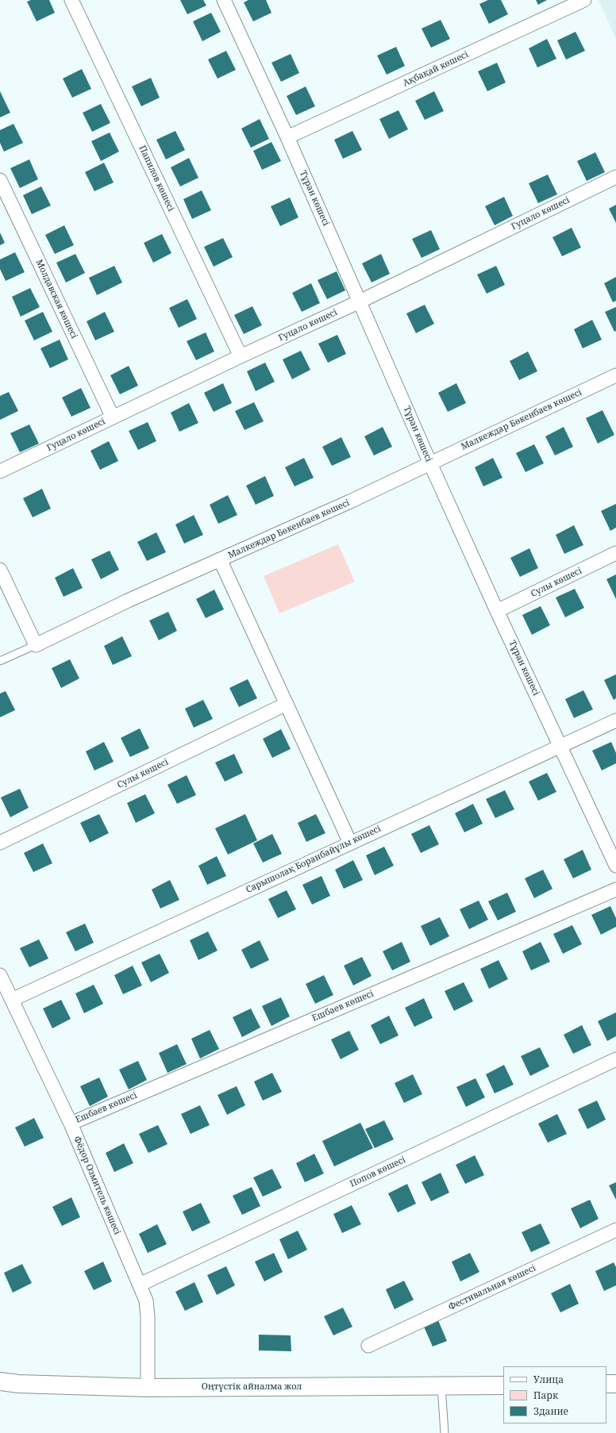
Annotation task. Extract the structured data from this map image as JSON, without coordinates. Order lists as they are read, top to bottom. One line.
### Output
{"streets":{"highway":["Оңтүстік айналма жол"],"street":["Ақбақай көшесі","Папилов көшесі","Тұран көшесі","Гуцало көшесі","Молдавская көшесі","Малкеждар Бөкенбаев көшесі","Сулы көшесі","Сарышолақ Боранбайұлы көшесі","Ешбаев көшесі","Попов көшесі","Фёдор Озмитель көшесі","Фестивальная көшесі"]},"crossings":[["Ақбақай көшесі","Тұран көшесі"],["Папилов көшесі","Гуцало көшесі"],["Тұран көшесі","Гуцало көшесі"],["Тұран көшесі","Малкеждар Бөкенбаев көшесі"],["Тұран көшесі","Сулы көшесі"],["Тұран көшесі","Сарышолақ Боранбайұлы көшесі"],["Гуцало көшесі","Молдавская көшесі"],["Сарышолақ Боранбайұлы көшесі","Фёдор Озмитель көшесі"],["Ешбаев көшесі","Фёдор Озмитель көшесі"],["Попов көшесі","Фёдор Озмитель көшесі"],["Фёдор Озмитель көшесі","Оңтүстік айналма жол"]],"legend":["Улица","Парк","Здание"]}
